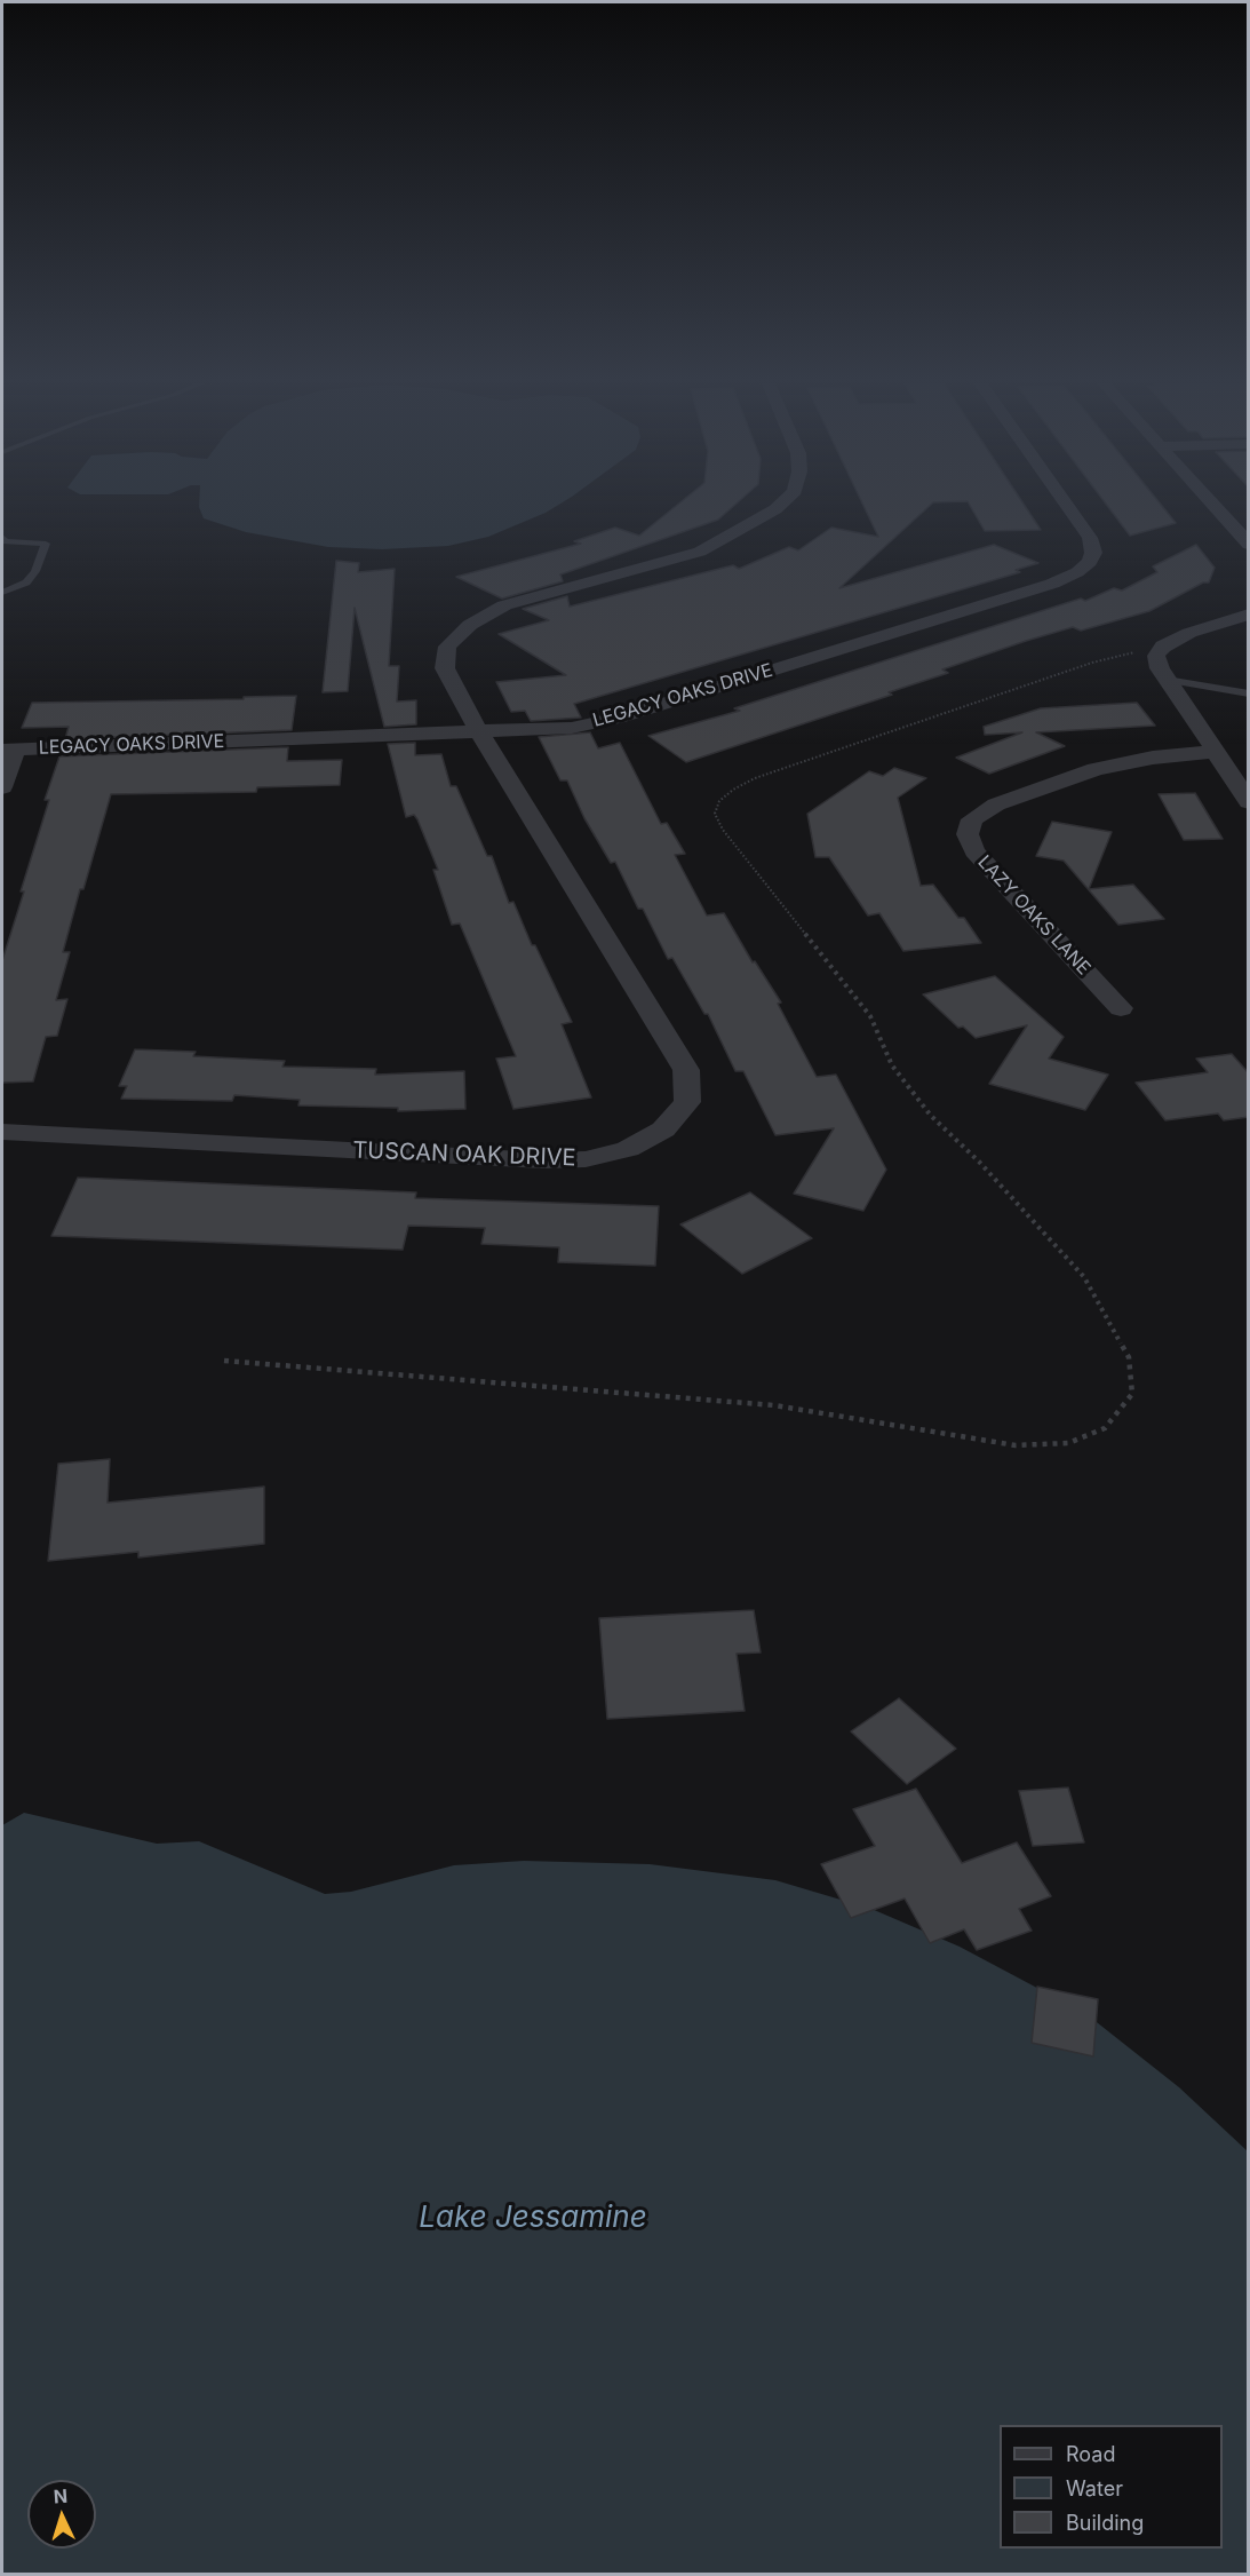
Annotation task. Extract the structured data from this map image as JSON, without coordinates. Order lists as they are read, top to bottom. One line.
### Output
{"streets":{"street":["LEGACY OAKS DRIVE","LAZY OAKS LANE","TUSCAN OAK DRIVE"]},"crossings":[["LEGACY OAKS DRIVE","TUSCAN OAK DRIVE"]],"water":["Lake Jessamine"],"legend":["Road","Water","Building"],"north":"top"}
